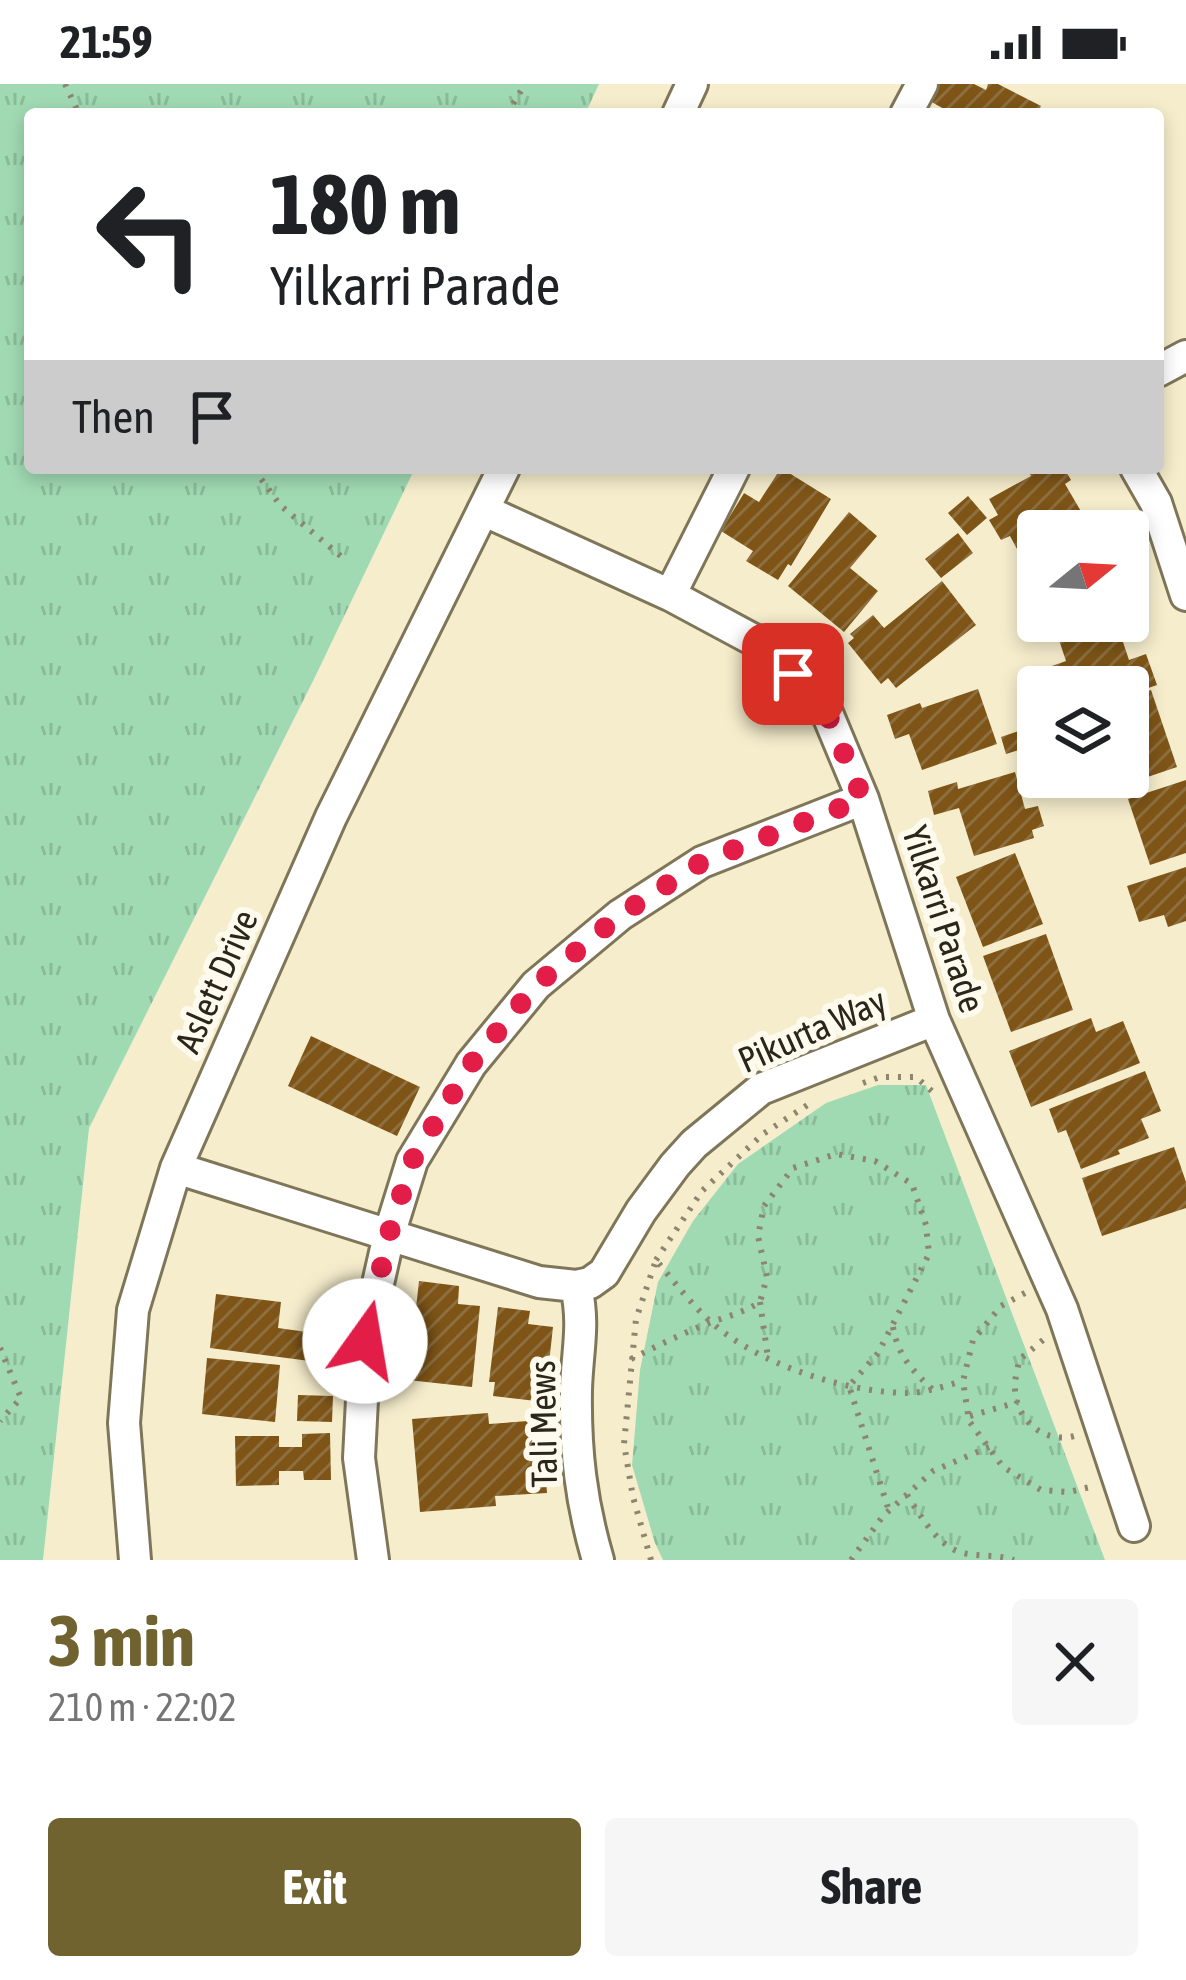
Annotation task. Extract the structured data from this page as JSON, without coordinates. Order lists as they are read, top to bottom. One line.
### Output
{"streets":{"street":["Yilkarri Parade","Aslett Drive","Pikurta Way","Tali Mews"]},"crossings":[["Yilkarri Parade","Aslett Drive"],["Yilkarri Parade","Pikurta Way"],["Pikurta Way","Tali Mews"]],"north":"right","page":{"status":"21:59","turn":["180 m","Yilkarri Parade"],"then":"Then","heading":["3 min","210 m · 22:02"],"buttons":["Exit","Share"]}}
